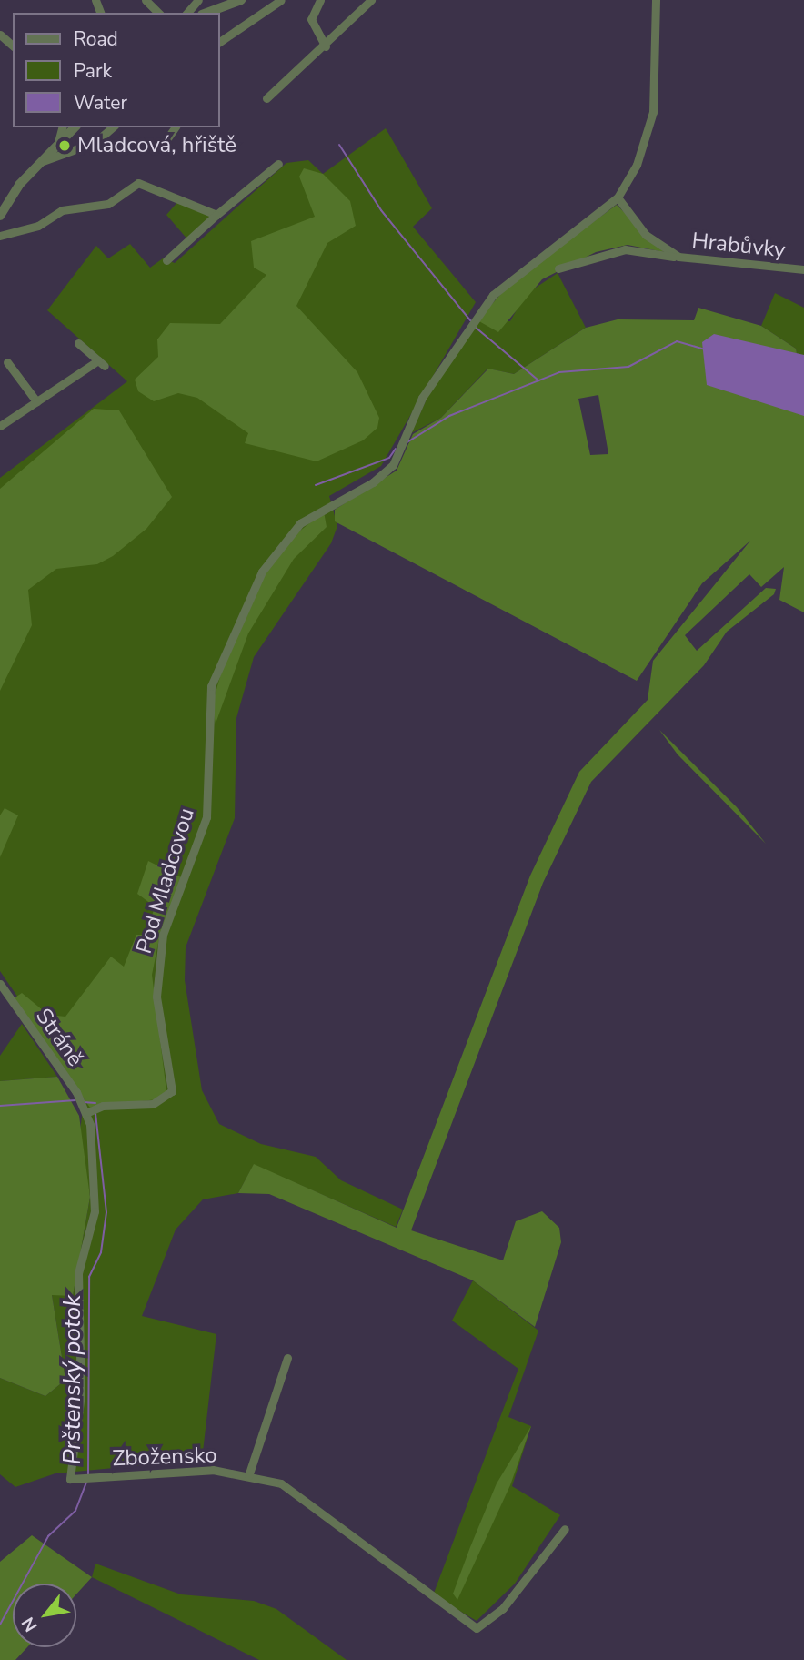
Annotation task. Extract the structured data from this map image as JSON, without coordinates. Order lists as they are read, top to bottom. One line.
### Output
{"streets":{"street":["Hrabůvky","Pod Mladcovou","Stráně","Zbožensko"]},"crossings":[["Hrabůvky","Pod Mladcovou"],["Pod Mladcovou","Stráně"],["Pod Mladcovou","Zbožensko"],["Stráně","Zbožensko"]],"water":["Prštenský potok"],"places":["Mladcová, hřiště"],"legend":["Road","Park","Water"],"north":"bottom left"}
